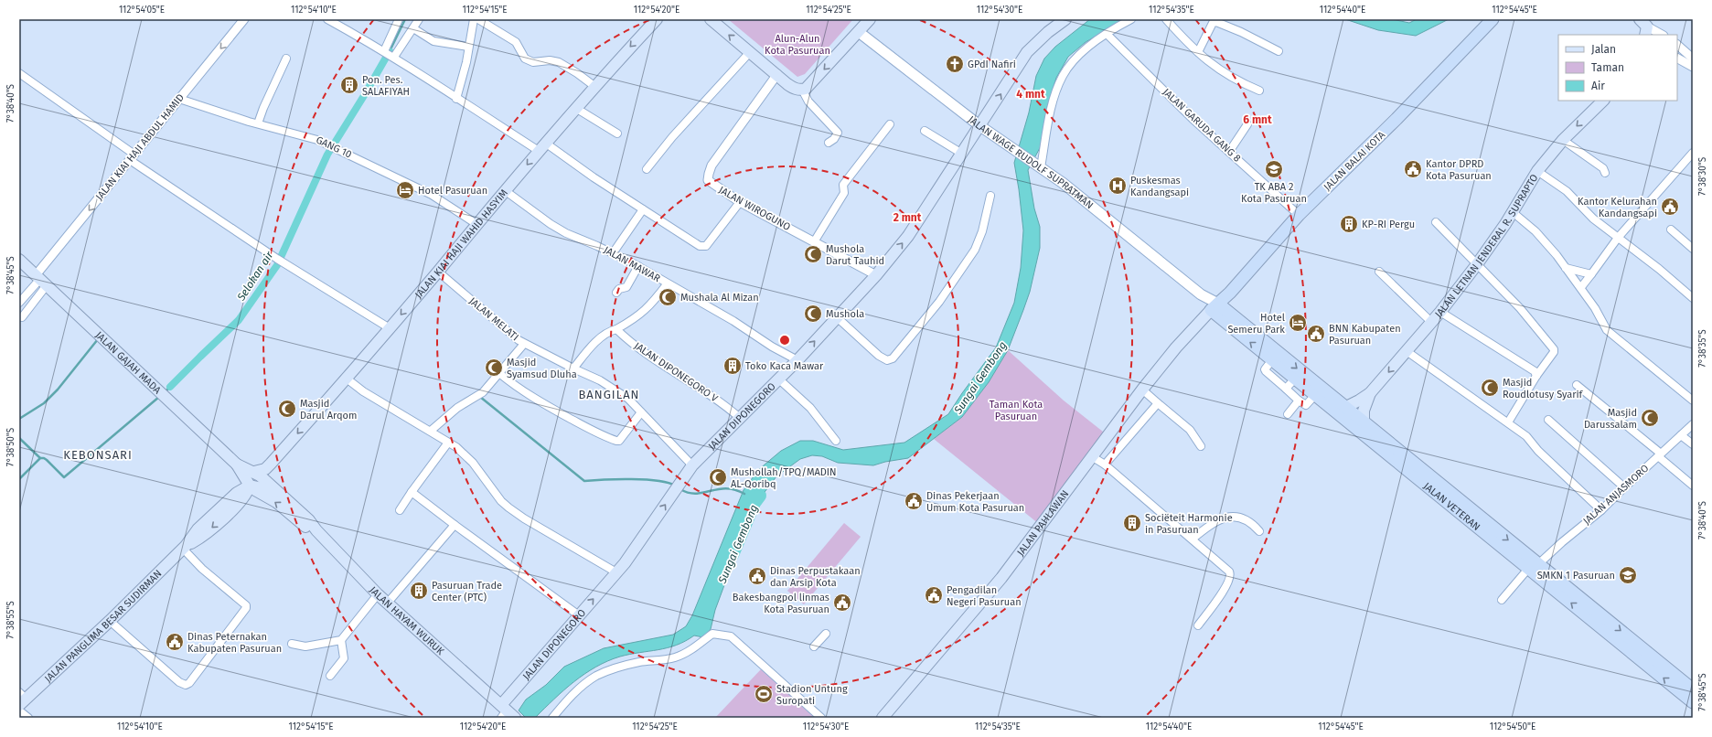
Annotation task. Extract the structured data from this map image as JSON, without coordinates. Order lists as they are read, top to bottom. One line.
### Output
{"streets":{"highway":["JALAN BALAI KOTA","JALAN VETERAN"],"main road":["JALAN WAGE RUDOLF SUPRATMAN","JALAN KIAI HAJI WAHID HASYIM","JALAN LETNAN JENDERAL R. SUPRAPTO","JALAN GAJAH MADA","JALAN DIPONEGORO","JALAN PAHLAWAN","JALAN HAYAM WURUK","JALAN PANGLIMA BESAR SUDIRMAN"],"street":["JALAN GARUDA GANG 8","JALAN KIAI HAJI ABDUL HAMID","GANG 10","JALAN WIROGUNO","JALAN MAWAR","JALAN MELATI","JALAN DIPONEGORO V","JALAN ANJASMORO"]},"crossings":[["JALAN GARUDA GANG 8","JALAN BALAI KOTA"],["JALAN KIAI HAJI ABDUL HAMID","GANG 10"],["JALAN KIAI HAJI ABDUL HAMID","JALAN GAJAH MADA"],["GANG 10","JALAN KIAI HAJI WAHID HASYIM"],["JALAN BALAI KOTA","JALAN WAGE RUDOLF SUPRATMAN"],["JALAN BALAI KOTA","JALAN VETERAN"],["JALAN BALAI KOTA","JALAN PAHLAWAN"],["JALAN WAGE RUDOLF SUPRATMAN","JALAN DIPONEGORO"],["JALAN WAGE RUDOLF SUPRATMAN","JALAN VETERAN"],["JALAN WAGE RUDOLF SUPRATMAN","JALAN PAHLAWAN"],["JALAN WIROGUNO","JALAN DIPONEGORO"],["JALAN KIAI HAJI WAHID HASYIM","JALAN MAWAR"],["JALAN KIAI HAJI WAHID HASYIM","JALAN MELATI"],["JALAN KIAI HAJI WAHID HASYIM","JALAN HAYAM WURUK"],["JALAN KIAI HAJI WAHID HASYIM","JALAN PANGLIMA BESAR SUDIRMAN"],["JALAN MAWAR","JALAN DIPONEGORO"],["JALAN MELATI","JALAN DIPONEGORO"],["JALAN DIPONEGORO V","JALAN DIPONEGORO"],["JALAN DIPONEGORO","JALAN HAYAM WURUK"],["JALAN ANJASMORO","JALAN VETERAN"],["JALAN VETERAN","JALAN PAHLAWAN"],["JALAN HAYAM WURUK","JALAN PANGLIMA BESAR SUDIRMAN"]],"one_way":["JALAN KIAI HAJI ABDUL HAMID","JALAN KIAI HAJI WAHID HASYIM","JALAN DIPONEGORO"],"districts":["BANGILAN","KEBONSARI"],"water":["Selokan air","Sungai Gembong"],"parks":["Alun-Alun Kota Pasuruan","Taman Kota Pasuruan"],"places":{"church":["GPdI Nafiri"],"building":["Pon. Pes. SALAFIYAH","KP-RI Pergu","Toko Kaca Mawar","Sociëteit Harmonie in Pasuruan","Pasuruan Trade Center (PTC)"],"school or university":["TK ABA 2 Kota Pasuruan","SMKN 1 Pasuruan"],"public building":["Kantor DPRD Kota Pasuruan","Kantor Kelurahan Kandangsapi","BNN Kabupaten Pasuruan","Dinas Pekerjaan Umum Kota Pasuruan","Dinas Perpustakaan dan Arsip Kota","Pengadilan Negeri Pasuruan","Bakesbangpol linmas Kota Pasuruan","Dinas Peternakan Kabupaten Pasuruan"],"hospital":["Puskesmas Kandangsapi"],"hotel":["Hotel Pasuruan","Hotel Semeru Park"],"mosque":["Mushola Darut Tauhid","Mushala Al Mizan","Mushola","Masjid Syamsud Dluha","Masjid Roudlotusy Syarif","Masjid Darul Arqom","Masjid Darussalam","Mushollah/TPQ/MADIN AL-Qoribq"],"sports":["Stadion Untung Suropati"]},"legend":["Jalan","Taman","Air"],"coordinates":["112°54'05\"E","112°54'10\"E","112°54'15\"E","112°54'20\"E","112°54'25\"E","112°54'30\"E","112°54'35\"E","112°54'40\"E","112°54'45\"E","7°38'40\"S","7°38'30\"S","7°38'45\"S","7°38'35\"S","7°38'50\"S","7°38'55\"S","112°54'50\"E"],"rings":["4 mnt","6 mnt","2 mnt"]}
